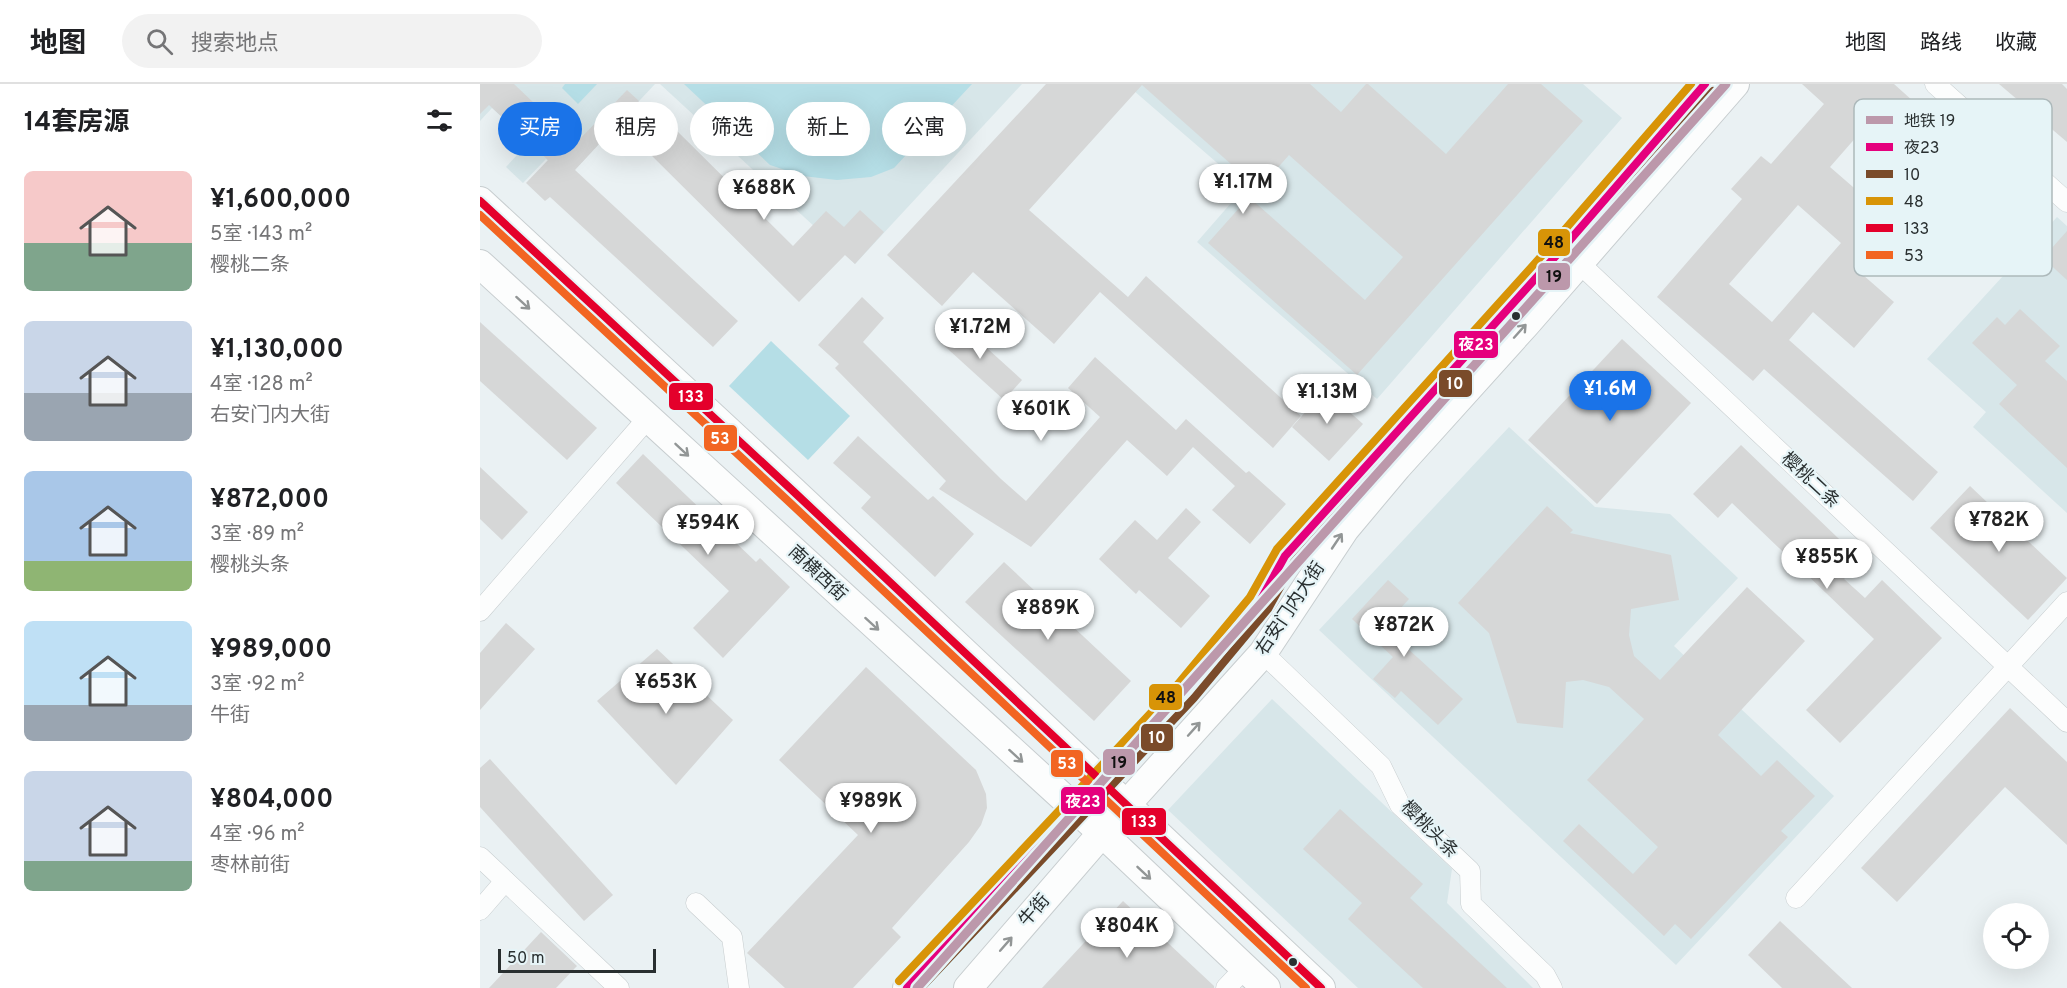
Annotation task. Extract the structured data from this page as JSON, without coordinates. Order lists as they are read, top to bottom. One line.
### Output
{"streets":{"main road":["南横西街","右安门内大街","牛街"],"street":["樱桃二条","樱桃头条"]},"crossings":[["樱桃二条","右安门内大街"],["南横西街","右安门内大街"],["南横西街","牛街"],["右安门内大街","樱桃头条"],["右安门内大街","牛街"]],"lines":["metro line 19","transit line 夜23","transit line 48","transit line 10","transit line 133","transit line 53"],"legend":["地铁 19","夜23","10","48","133","53"],"scale_bar":"50 m","page":{"header":"地图","search":"搜索地点","nav":["地图","路线","收藏"],"heading":"14套房源","chip":["买房","租房","筛选","新上","公寓"],"list":[{"name":"¥1,600,000","note":"5室 · 143 m² · 樱桃二条"},{"name":"¥1,130,000","note":"4室 · 128 m² · 右安门内大街"},{"name":"¥872,000","note":"3室 · 89 m² · 樱桃头条"},{"name":"¥989,000","note":"3室 · 92 m² · 牛街"},{"name":"¥804,000","note":"4室 · 96 m² · 枣林前街"}],"price":["¥1.17M","¥688K","¥1.72M","¥1.6M","¥1.13M","¥601K","¥782K","¥594K","¥855K","¥889K","¥872K","¥653K","¥989K","¥804K"],"scale":"50 m"}}
